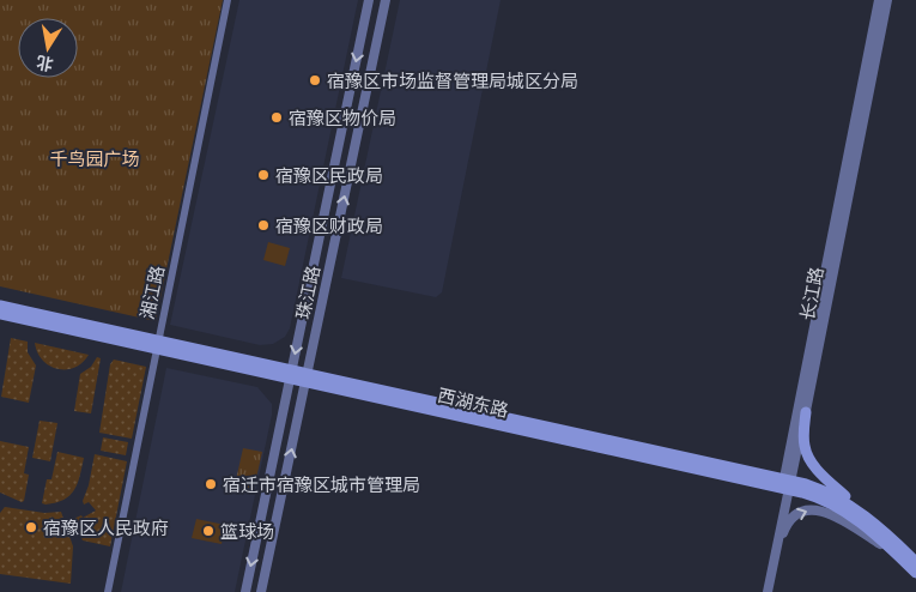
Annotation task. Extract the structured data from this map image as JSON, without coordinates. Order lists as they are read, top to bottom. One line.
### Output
{"streets":{"main road":["西湖东路"],"street":["湘江路","珠江路","长江路"]},"crossings":[["湘江路","西湖东路"],["珠江路","西湖东路"],["长江路","西湖东路"]],"parks":["千鸟园广场"],"places":["宿豫区市场监督管理局城区分局","宿豫区物价局","宿豫区民政局","宿豫区财政局","宿迁市宿豫区城市管理局","宿豫区人民政府","篮球场"],"north":"bottom"}
